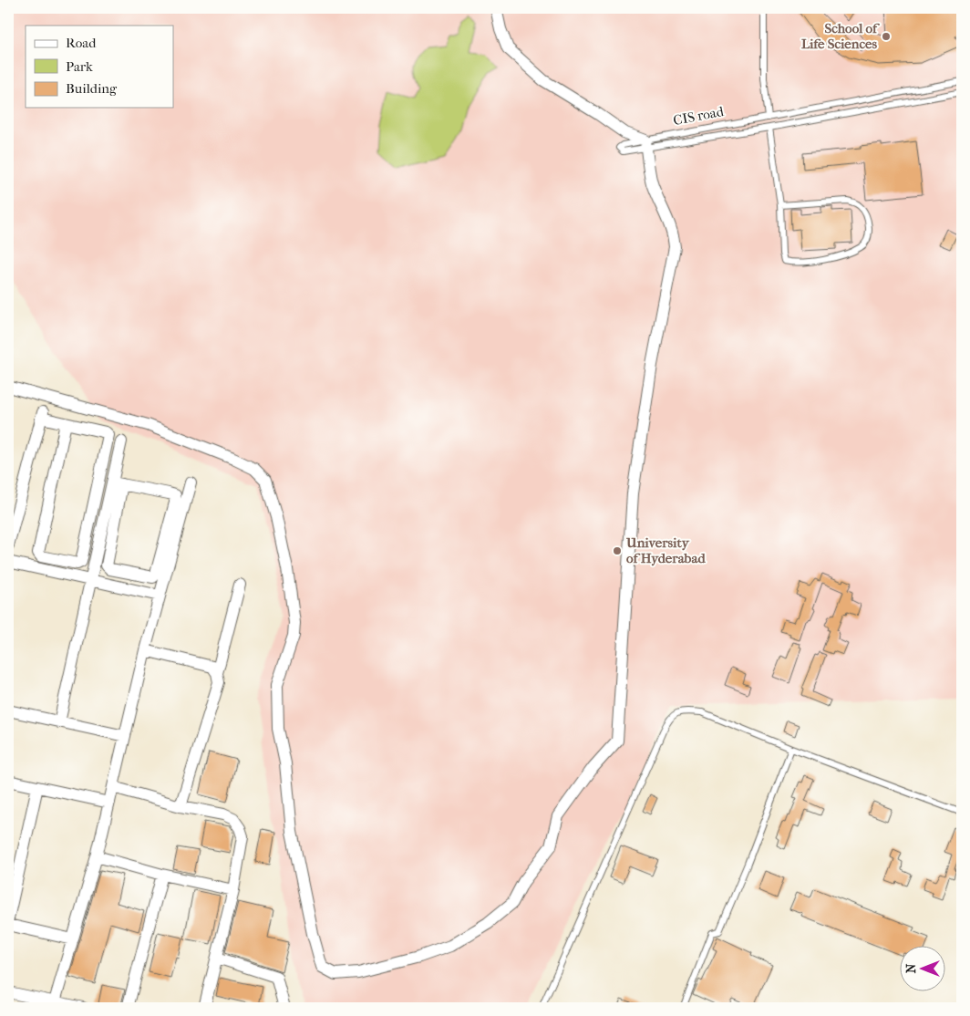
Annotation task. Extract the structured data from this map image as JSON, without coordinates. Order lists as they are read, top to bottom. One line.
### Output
{"streets":{"lane":["CIS road"]},"places":["School of Life Sciences","University of Hyderabad"],"legend":["Road","Park","Building"],"north":"left"}
